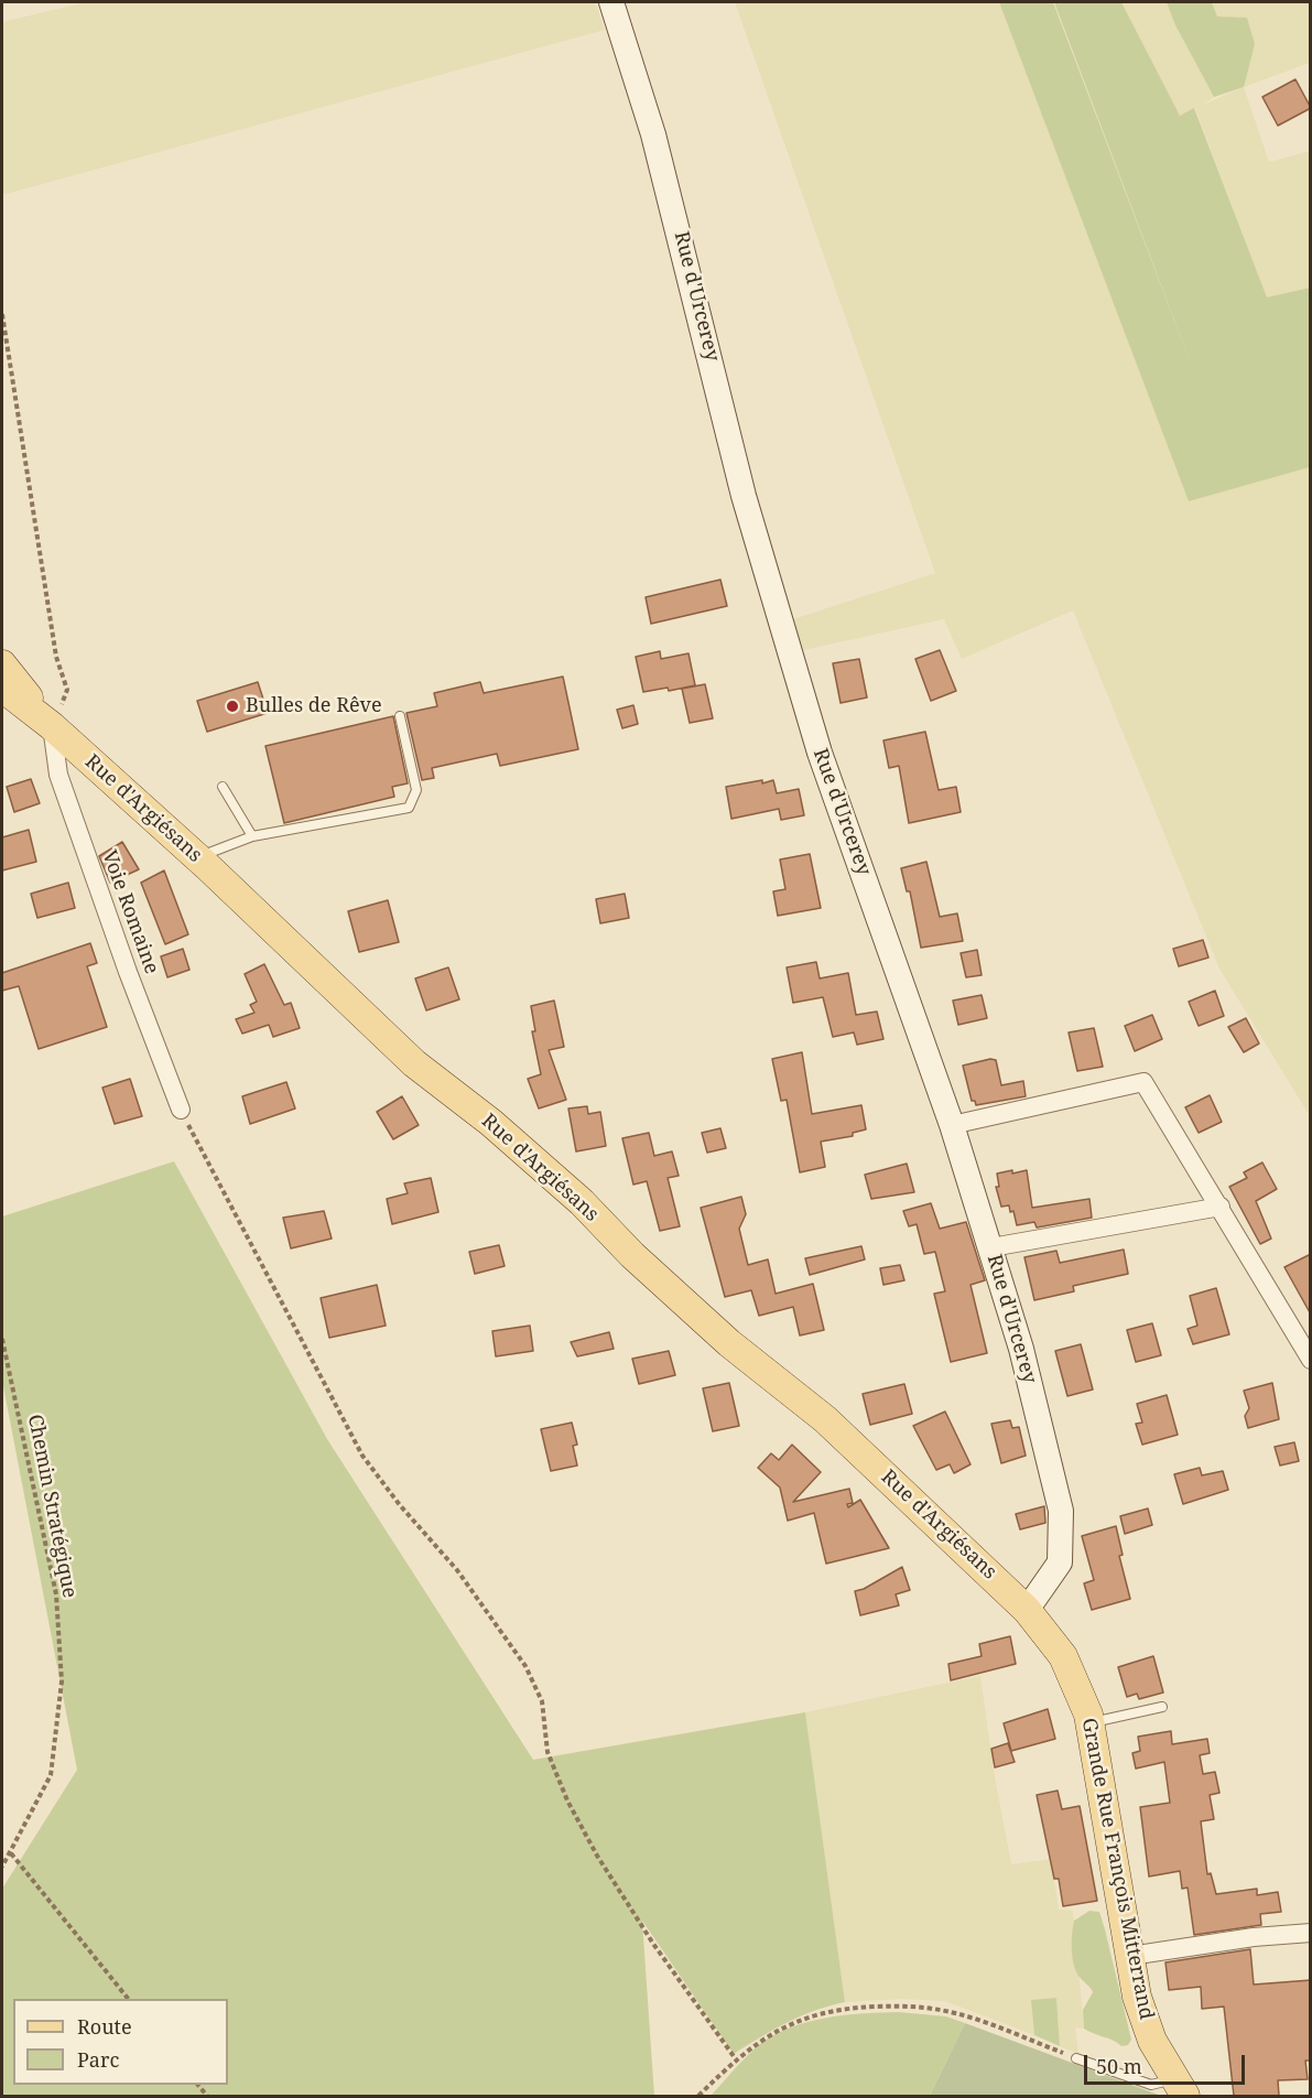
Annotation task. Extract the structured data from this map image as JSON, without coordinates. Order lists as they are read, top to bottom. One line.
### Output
{"streets":{"main road":["Rue d'Argiésans","Grande Rue François Mitterrand"],"street":["Rue d'Urcerey","Voie Romaine"],"path":["Chemin Stratégique"]},"crossings":[["Rue d'Urcerey","Rue d'Argiésans"],["Rue d'Urcerey","Grande Rue François Mitterrand"],["Rue d'Argiésans","Voie Romaine"],["Rue d'Argiésans","Grande Rue François Mitterrand"]],"places":["Bulles de Rêve"],"legend":["Route","Parc"],"scale_bar":"50 m"}
